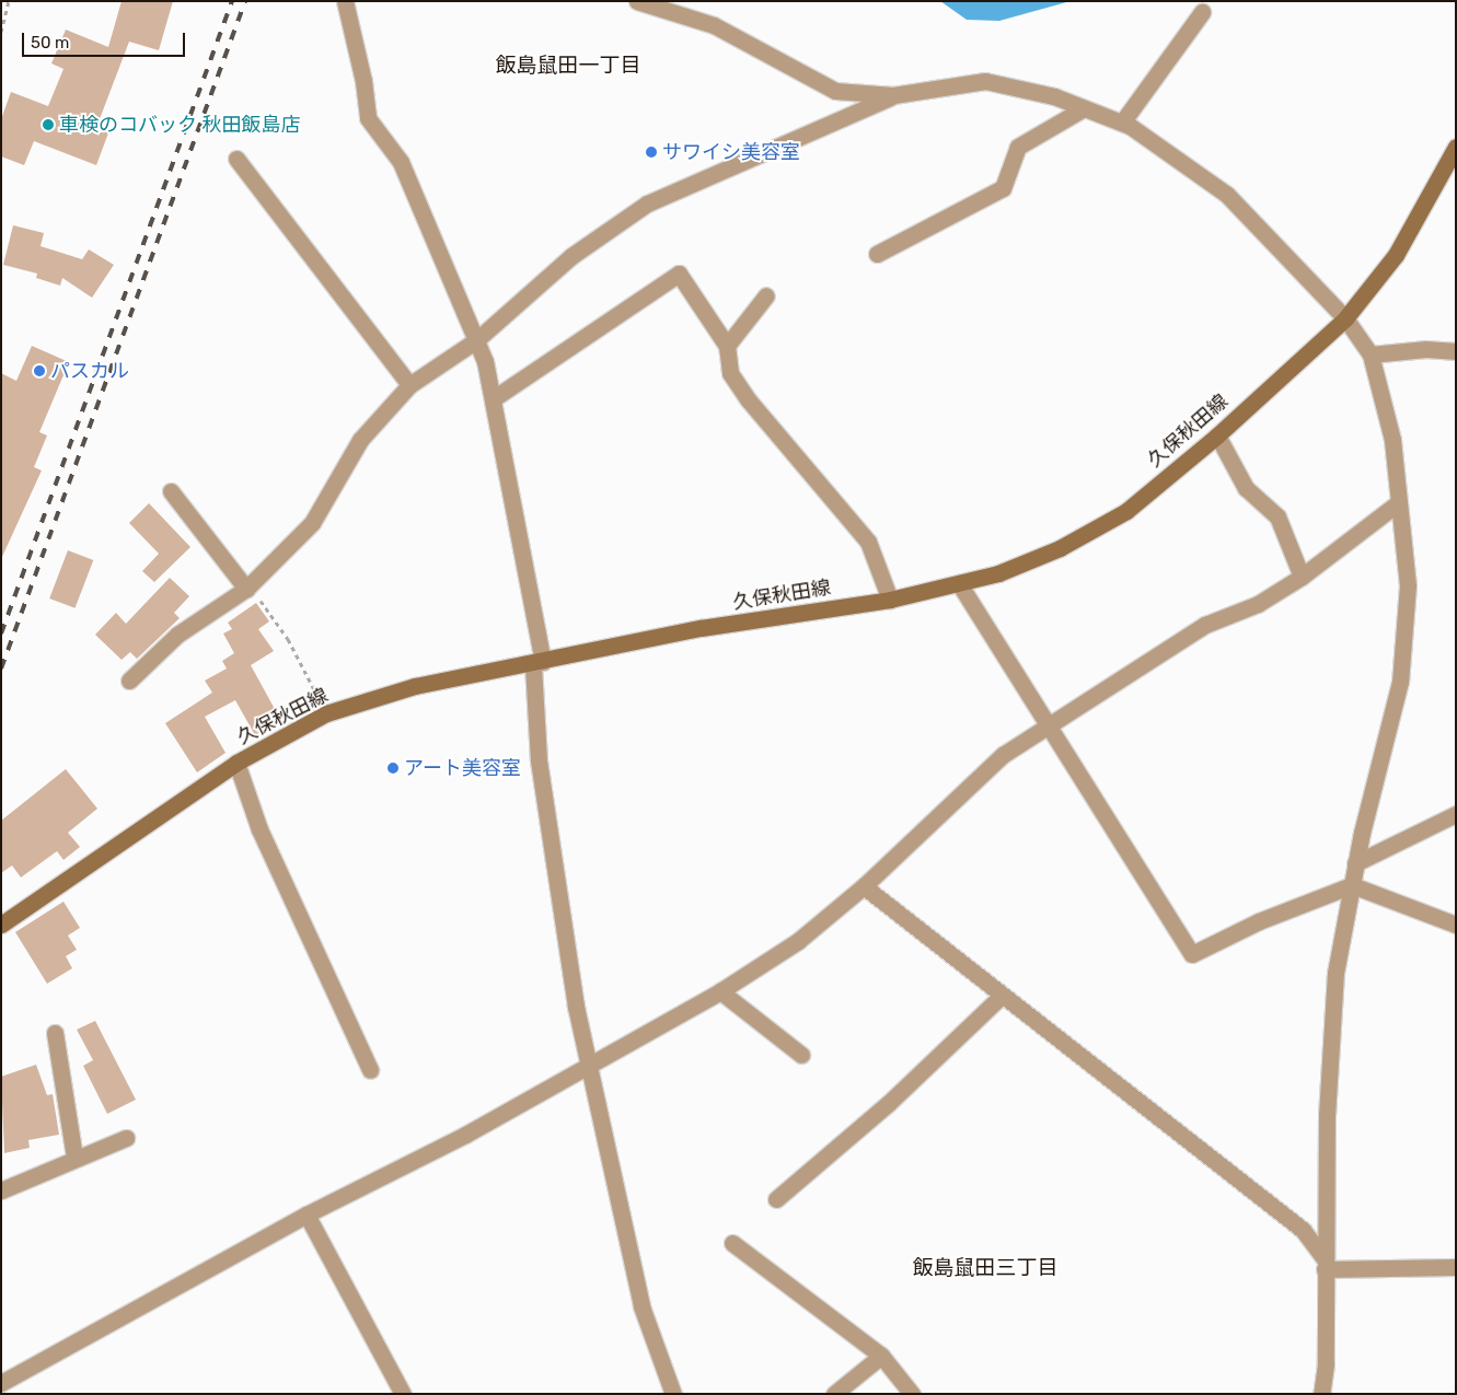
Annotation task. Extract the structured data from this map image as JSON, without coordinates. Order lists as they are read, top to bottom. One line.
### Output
{"streets":{"main road":["久保秋田線"]},"districts":["飯島鼠田一丁目","飯島鼠田三丁目"],"places":["車検のコバック 秋田飯島店","サワイシ美容室","パスカル","アート美容室"],"scale_bar":"50 m"}
